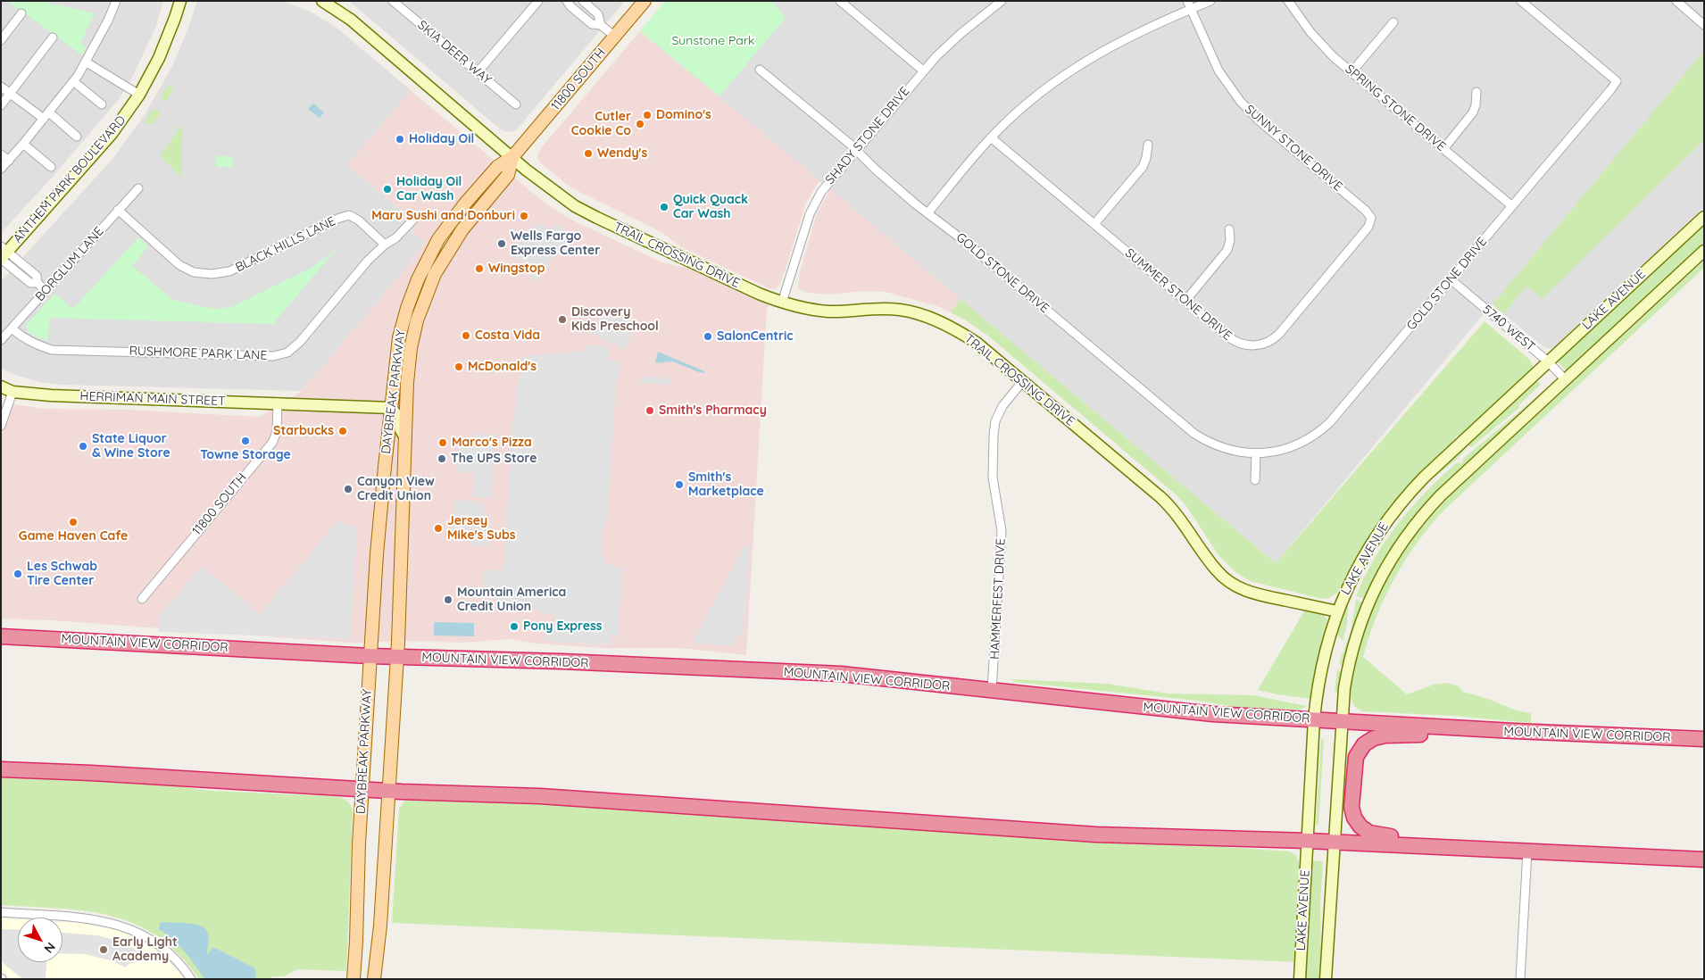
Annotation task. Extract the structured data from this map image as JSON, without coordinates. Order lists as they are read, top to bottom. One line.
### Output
{"streets":{"highway":["MOUNTAIN VIEW CORRIDOR"],"main road":["11800 SOUTH","DAYBREAK PARKWAY"],"street":["SKIA DEER WAY","SPRING STONE DRIVE","SHADY STONE DRIVE","SUNNY STONE DRIVE","ANTHEM PARK BOULEVARD","BLACK HILLS LANE","TRAIL CROSSING DRIVE","BORGLUM LANE","GOLD STONE DRIVE","SUMMER STONE DRIVE","LAKE AVENUE","5740 WEST","RUSHMORE PARK LANE","HERRIMAN MAIN STREET","HAMMERFEST DRIVE"]},"crossings":[["11800 SOUTH","TRAIL CROSSING DRIVE"],["11800 SOUTH","DAYBREAK PARKWAY"],["11800 SOUTH","HERRIMAN MAIN STREET"],["SPRING STONE DRIVE","GOLD STONE DRIVE"],["SHADY STONE DRIVE","TRAIL CROSSING DRIVE"],["SHADY STONE DRIVE","GOLD STONE DRIVE"],["SUNNY STONE DRIVE","SUMMER STONE DRIVE"],["BLACK HILLS LANE","BORGLUM LANE"],["BLACK HILLS LANE","RUSHMORE PARK LANE"],["TRAIL CROSSING DRIVE","LAKE AVENUE"],["TRAIL CROSSING DRIVE","DAYBREAK PARKWAY"],["TRAIL CROSSING DRIVE","HAMMERFEST DRIVE"],["BORGLUM LANE","RUSHMORE PARK LANE"],["GOLD STONE DRIVE","5740 WEST"],["LAKE AVENUE","5740 WEST"],["LAKE AVENUE","MOUNTAIN VIEW CORRIDOR"],["DAYBREAK PARKWAY","HERRIMAN MAIN STREET"],["DAYBREAK PARKWAY","MOUNTAIN VIEW CORRIDOR"],["HAMMERFEST DRIVE","MOUNTAIN VIEW CORRIDOR"]],"parks":["Sunstone Park"],"places":["Domino's","Cutler Cookie Co","Holiday Oil","Wendy's","Holiday Oil Car Wash","Quick Quack Car Wash","Maru Sushi and Donburi","Wells Fargo Express Center","Wingstop","Discovery Kids Preschool","Costa Vida","SalonCentric","McDonald's","Smith's Pharmacy","Starbucks","Towne Storage","Marco's Pizza","State Liquor & Wine Store","The UPS Store","Smith's Marketplace","Canyon View Credit Union","Game Haven Cafe","Jersey Mike's Subs","Les Schwab Tire Center","Mountain America Credit Union","Pony Express","Early Light Academy"],"north":"bottom right"}
